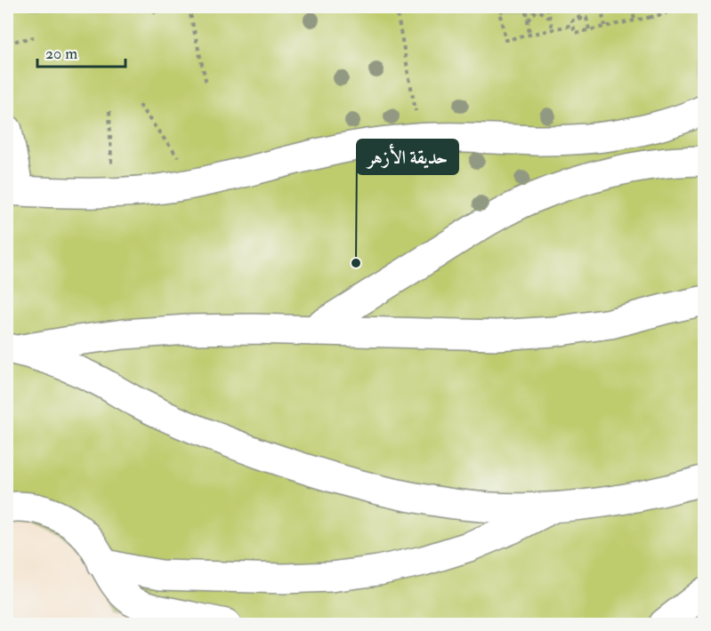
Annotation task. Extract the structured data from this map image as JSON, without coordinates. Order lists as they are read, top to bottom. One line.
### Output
{"places":["حديقة الأزهر"],"scale_bar":"20 m"}
